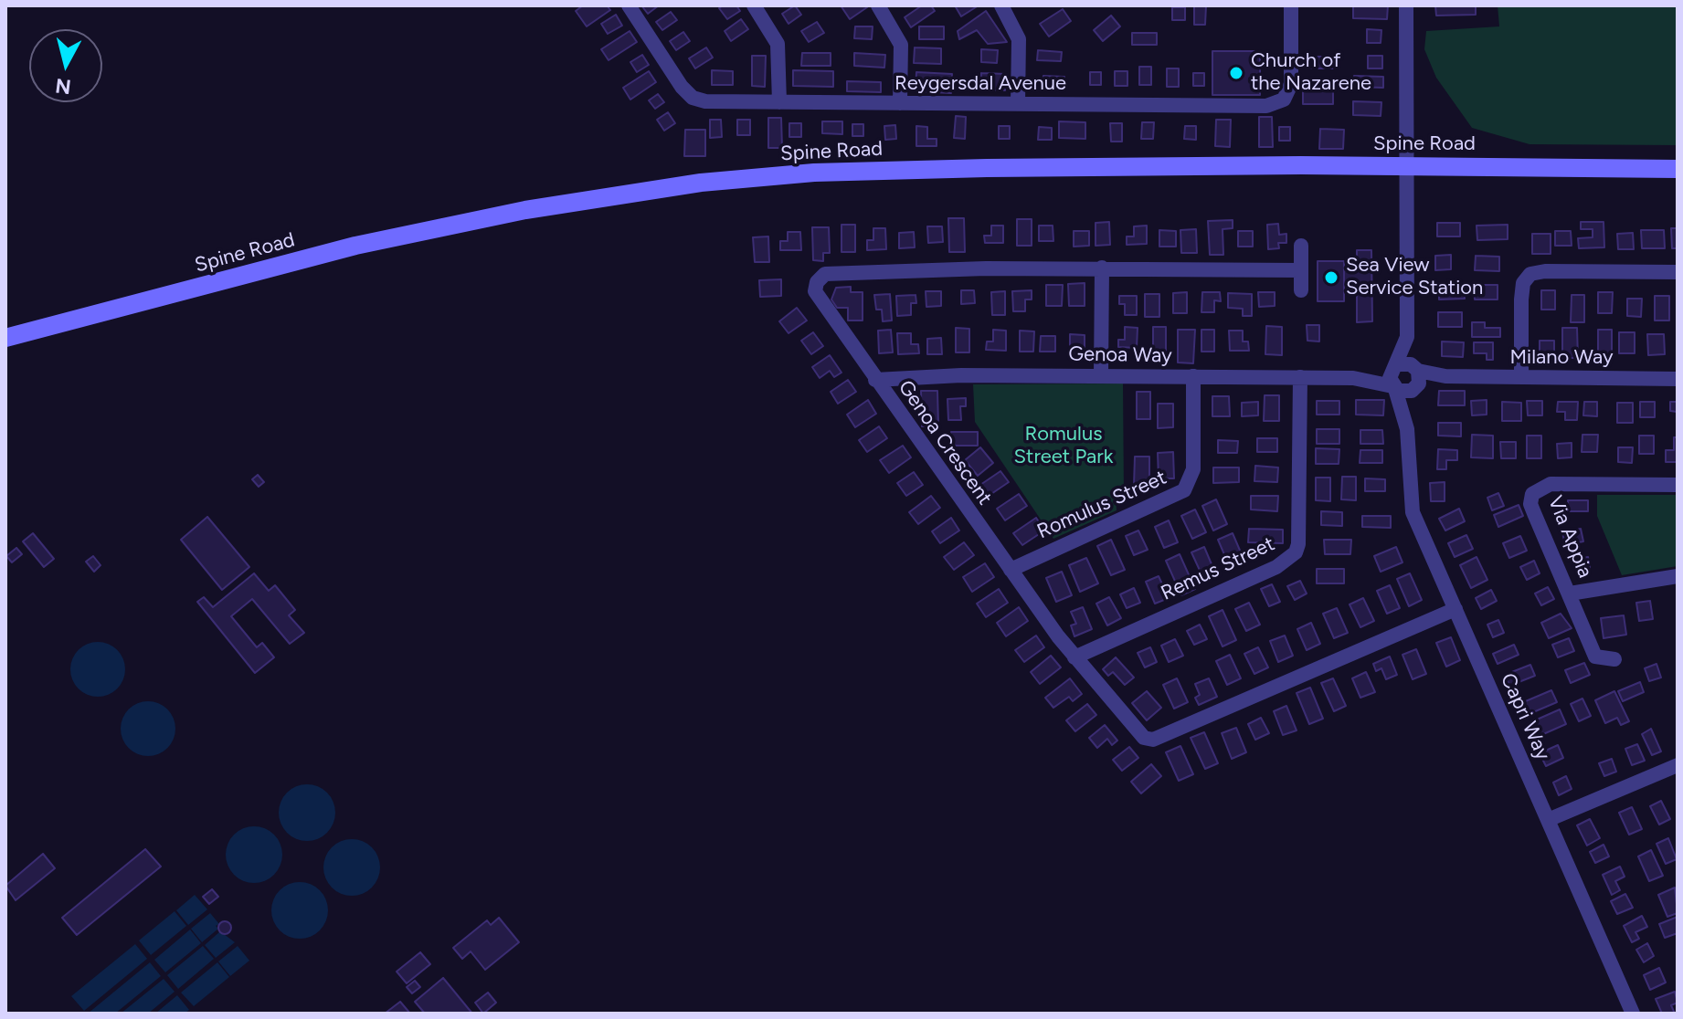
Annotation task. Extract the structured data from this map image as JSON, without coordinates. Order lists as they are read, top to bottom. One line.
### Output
{"streets":{"main road":["Spine Road"],"street":["Reygersdal Avenue","Genoa Way","Milano Way","Genoa Crescent","Romulus Street","Via Appia","Remus Street","Capri Way"]},"crossings":[["Spine Road","Capri Way"],["Genoa Way","Milano Way"],["Genoa Way","Genoa Crescent"],["Genoa Way","Romulus Street"],["Genoa Way","Remus Street"],["Genoa Way","Capri Way"],["Milano Way","Capri Way"],["Genoa Crescent","Romulus Street"],["Genoa Crescent","Remus Street"],["Genoa Crescent","Capri Way"]],"parks":["Romulus Street Park"],"places":["Church of the Nazarene","Sea View Service Station"],"north":"bottom"}
